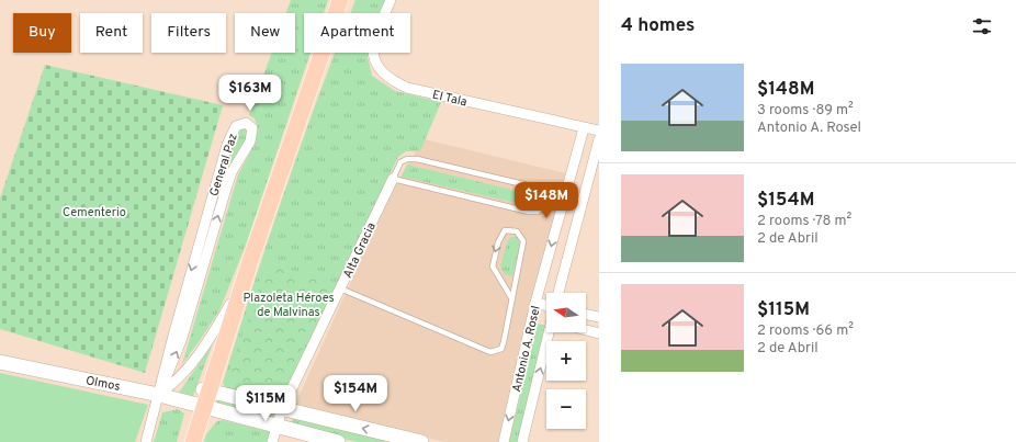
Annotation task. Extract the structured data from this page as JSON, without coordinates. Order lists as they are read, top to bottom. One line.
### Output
{"streets":{"street":["El Tala","General Paz","Alta Gracia","Antonio A. Rosel","Olmos"]},"crossings":[["El Tala","Antonio A. Rosel"],["General Paz","Olmos"]],"parks":["Cementerio","Plazoleta Héroes de Malvinas"],"north":"left","page":{"heading":"4 homes","chip":["Buy","Rent","Filters","New","Apartment"],"list":[{"name":"$148M","note":"3 rooms · 89 m² · Antonio A. Rosel"},{"name":"$154M","note":"2 rooms · 78 m² · 2 de Abril"},{"name":"$115M","note":"2 rooms · 66 m² · 2 de Abril"}],"price":["$163M","$148M","$154M","$115M"],"map_buttons":["+","−"]}}
